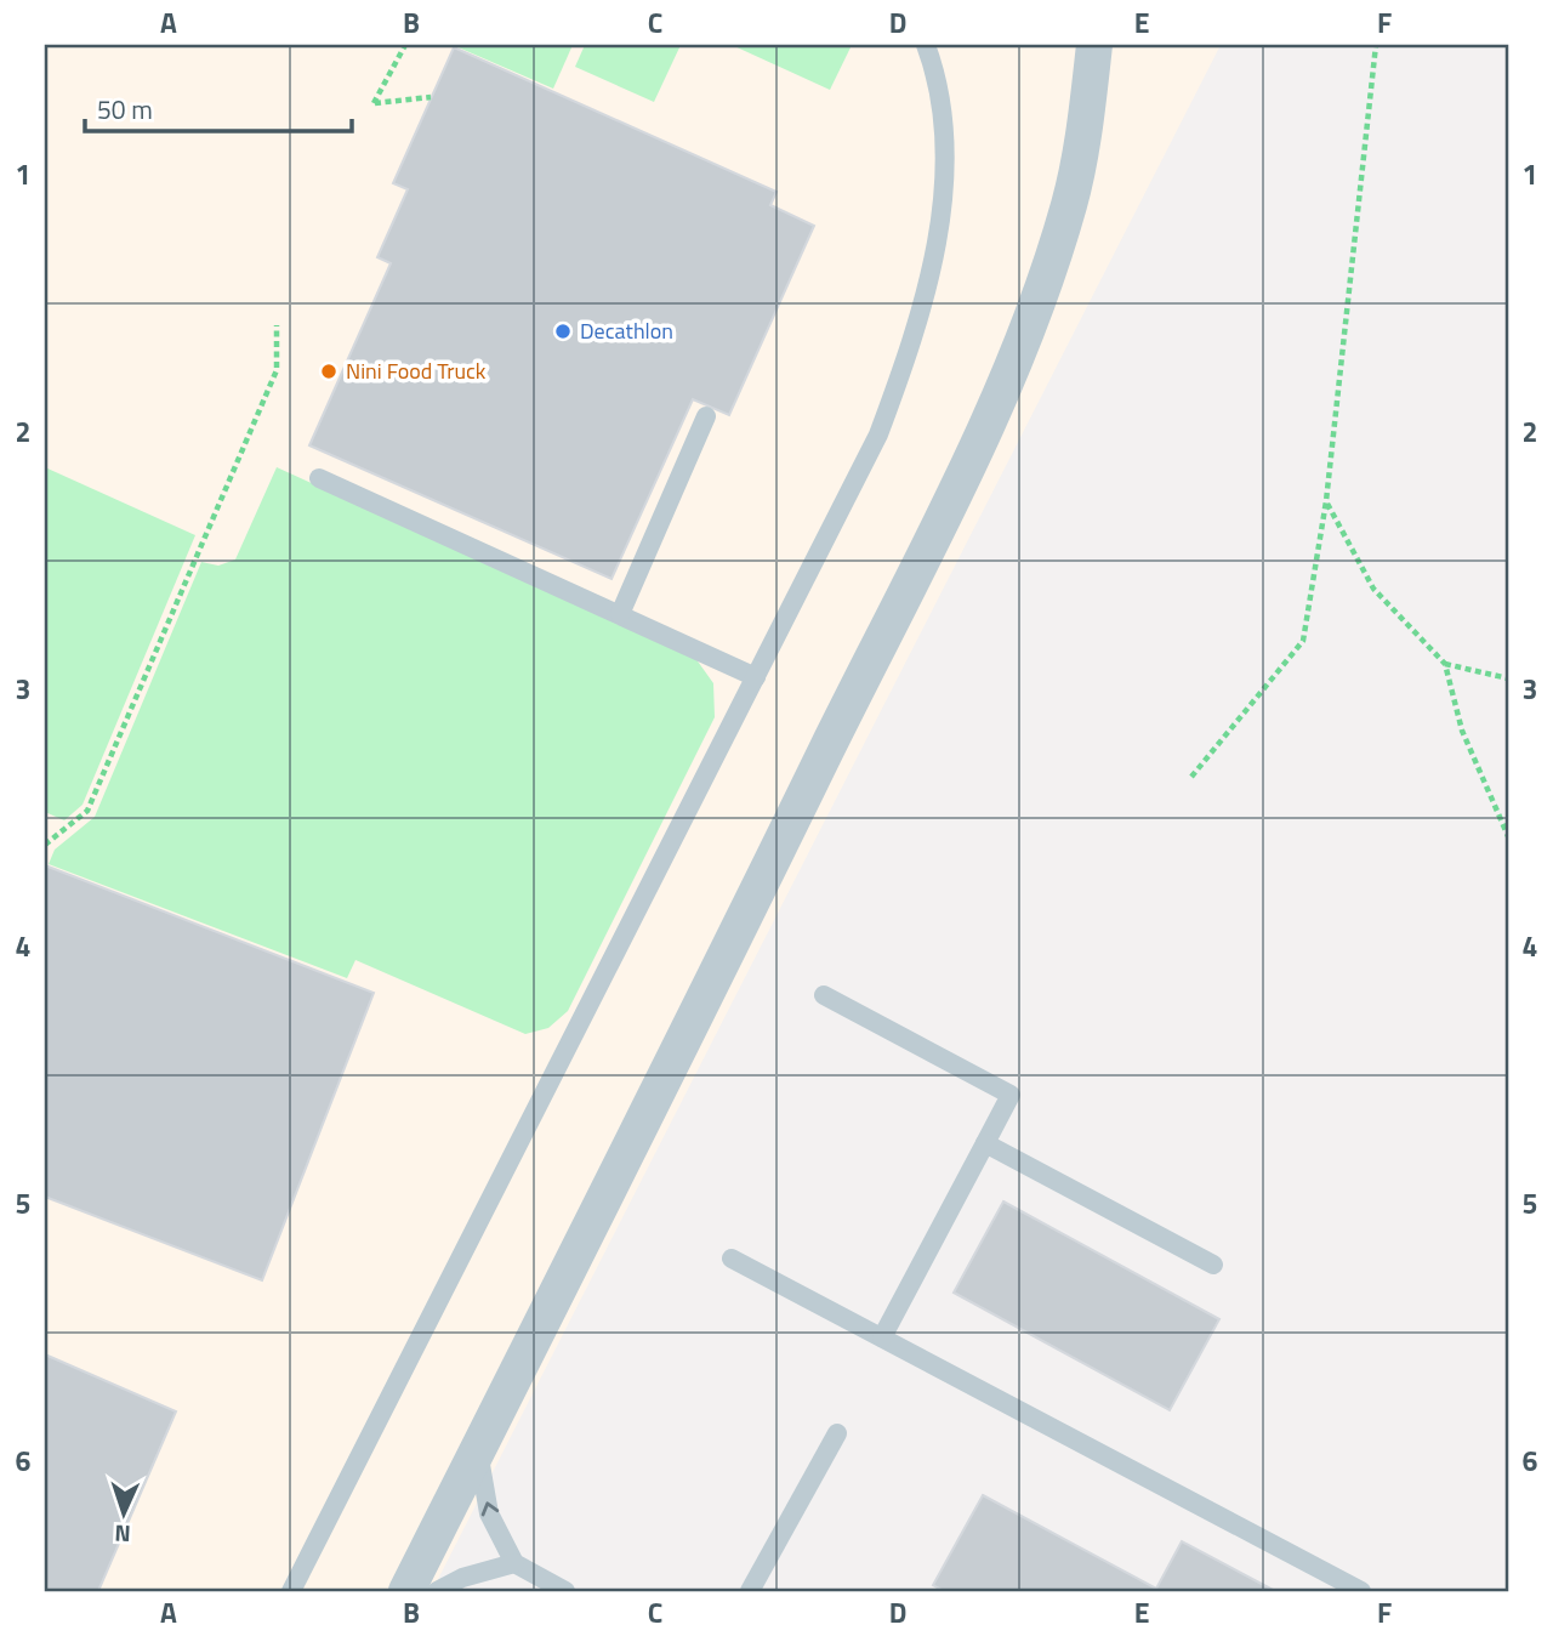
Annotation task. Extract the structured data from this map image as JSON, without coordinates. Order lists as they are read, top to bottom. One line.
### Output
{"places":["Decathlon","Nini Food Truck"],"scale_bar":"50 m","north":"bottom","grid":{"columns":["A","B","C","D","E","F"],"rows":["1","2","3","4","5","6"]}}
